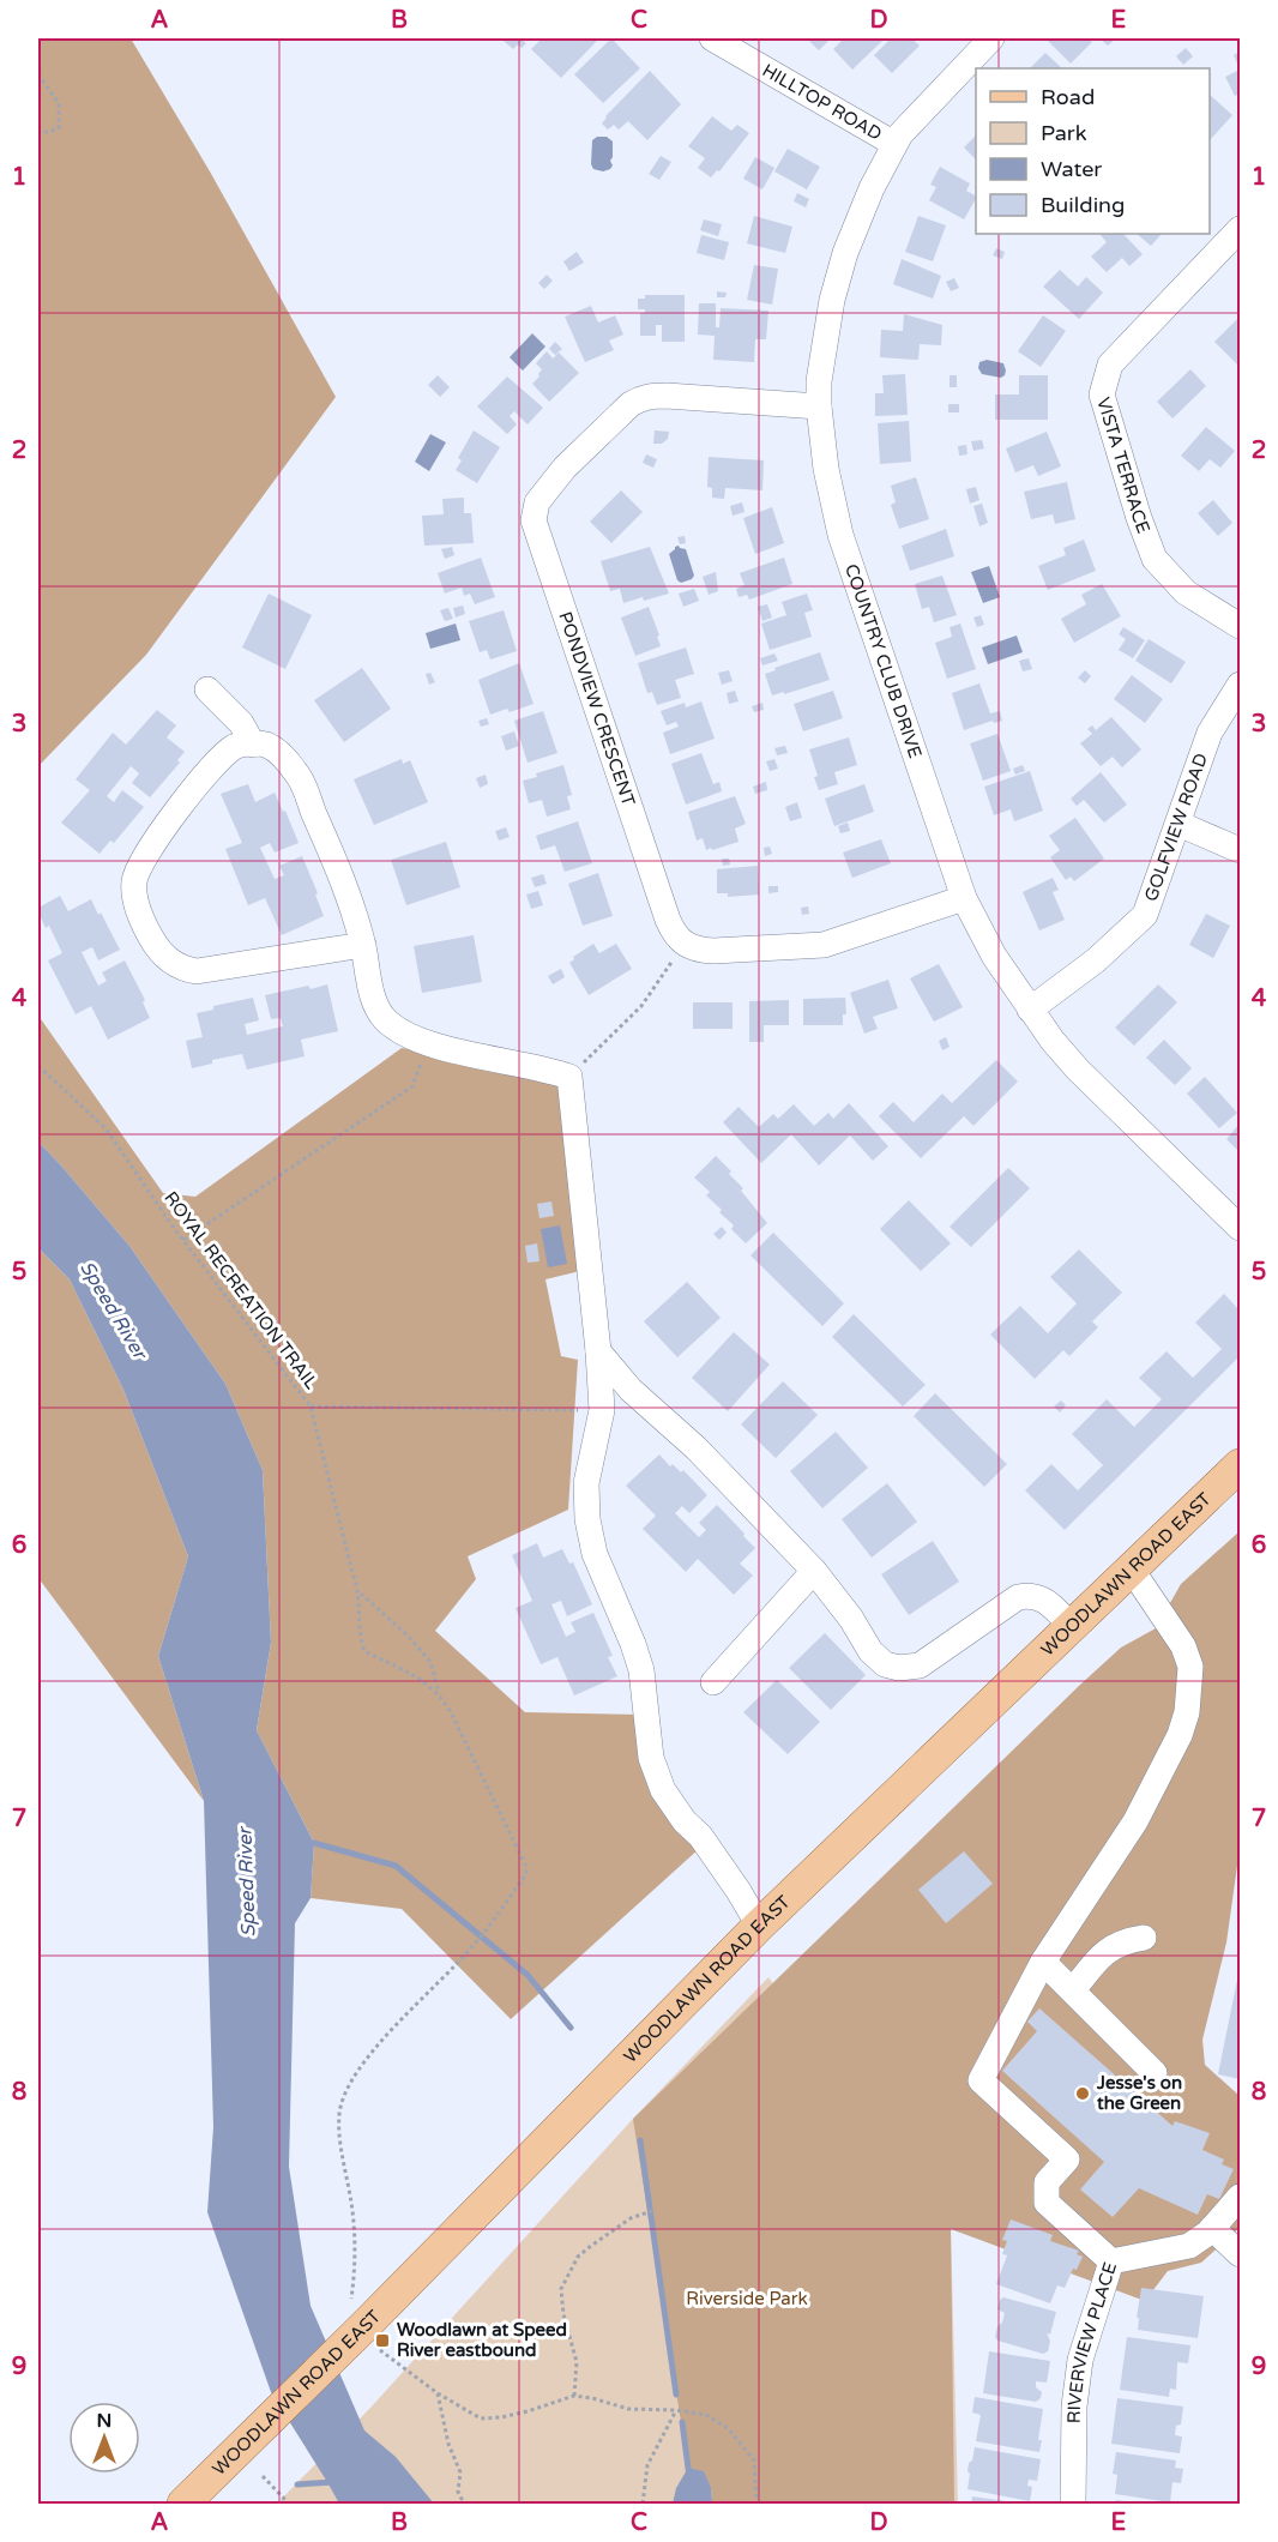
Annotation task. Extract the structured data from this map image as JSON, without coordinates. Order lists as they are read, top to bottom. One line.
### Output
{"streets":{"main road":["WOODLAWN ROAD EAST"],"street":["HILLTOP ROAD","VISTA TERRACE","COUNTRY CLUB DRIVE","PONDVIEW CRESCENT","GOLFVIEW ROAD","RIVERVIEW PLACE"],"path":["ROYAL RECREATION TRAIL"]},"crossings":[["HILLTOP ROAD","COUNTRY CLUB DRIVE"],["COUNTRY CLUB DRIVE","PONDVIEW CRESCENT"],["COUNTRY CLUB DRIVE","GOLFVIEW ROAD"]],"water":["Speed River"],"parks":["Riverside Park"],"places":{"other":["Jesse's on the Green"],"transit":["Woodlawn at Speed River eastbound"]},"legend":["Road","Park","Water","Building"],"north":"top","grid":{"columns":["A","B","C","D","E"],"rows":["1","2","3","4","5","6","7","8","9"]}}
